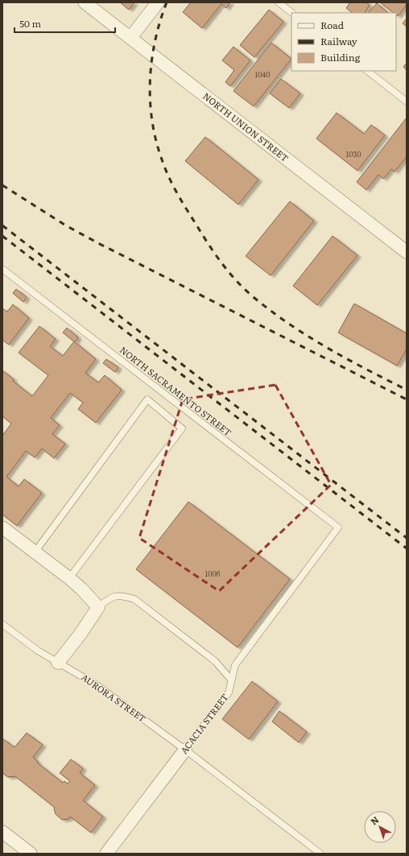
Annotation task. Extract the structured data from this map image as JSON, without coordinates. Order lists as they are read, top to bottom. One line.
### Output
{"streets":{"street":["NORTH UNION STREET","ACACIA STREET"],"lane":["NORTH SACRAMENTO STREET","AURORA STREET"]},"crossings":[["NORTH SACRAMENTO STREET","ACACIA STREET"],["AURORA STREET","ACACIA STREET"]],"house_numbers":["1040","1030","1006"],"legend":["Road","Railway","Building"],"scale_bar":"50 m","north":"top left"}
